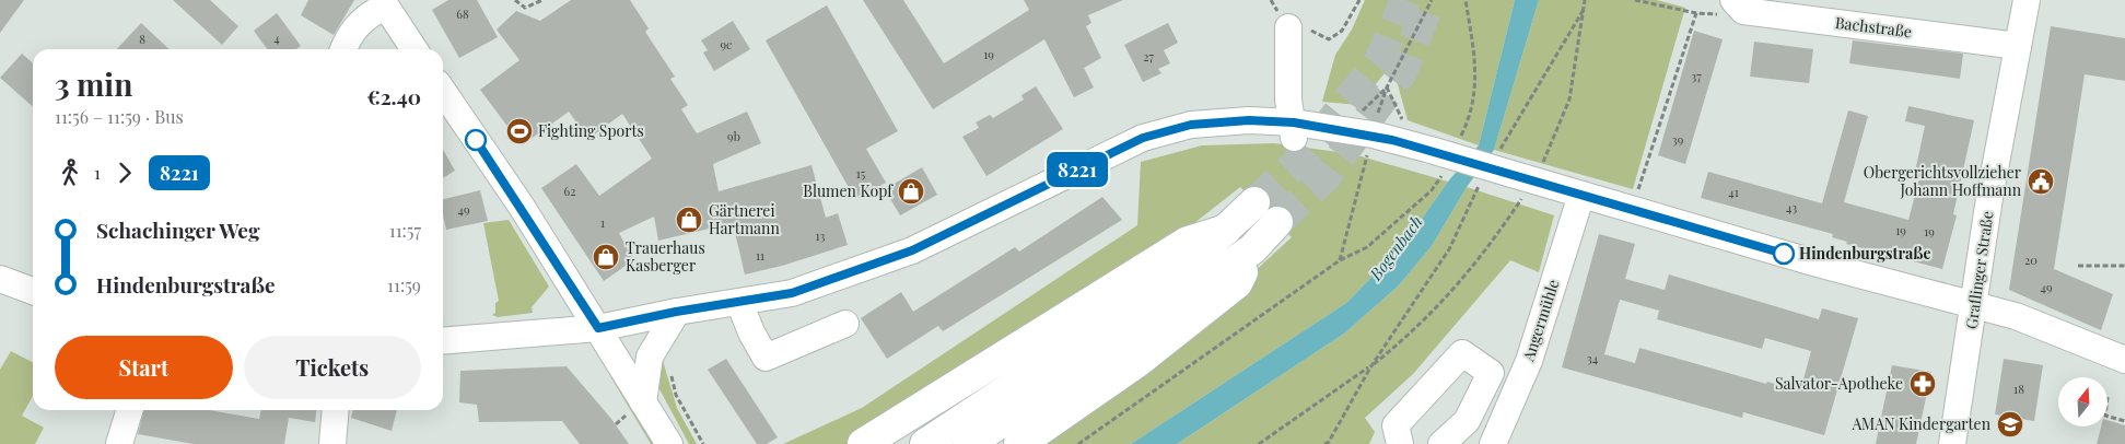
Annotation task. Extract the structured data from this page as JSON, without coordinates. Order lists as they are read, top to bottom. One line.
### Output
{"streets":{"street":["Bachstraße","Graflinger Straße","Angermühle"]},"crossings":[["Bachstraße","Graflinger Straße"]],"water":["Bogenbach"],"places":{"sports":["Fighting Sports"],"public building":["Obergerichtsvollzieher Johann Hoffmann"],"shop":["Blumen Kopf","Gärtnerei Hartmann","Trauerhaus Kasberger"],"other":["Hindenburgstraße"],"pharmacy":["Salvator-Apotheke"],"school or university":["AMAN Kindergarten"]},"lines":["bus line 8221"],"house_numbers":["68","4","8","9c","19","27","37","9b","39","15","62","41","43","49","1","19","19","13","11","20","49","34","18"],"north":"top","page":{"on_map":"8221","heading":["3 min","11:56 – 11:59 · Bus","€2.40"],"legs":["1","8221"],"list":[{"name":"Schachinger Weg","value":"11:57"},{"name":"Hindenburgstraße","value":"11:59"}],"buttons":["Start","Tickets"]}}
